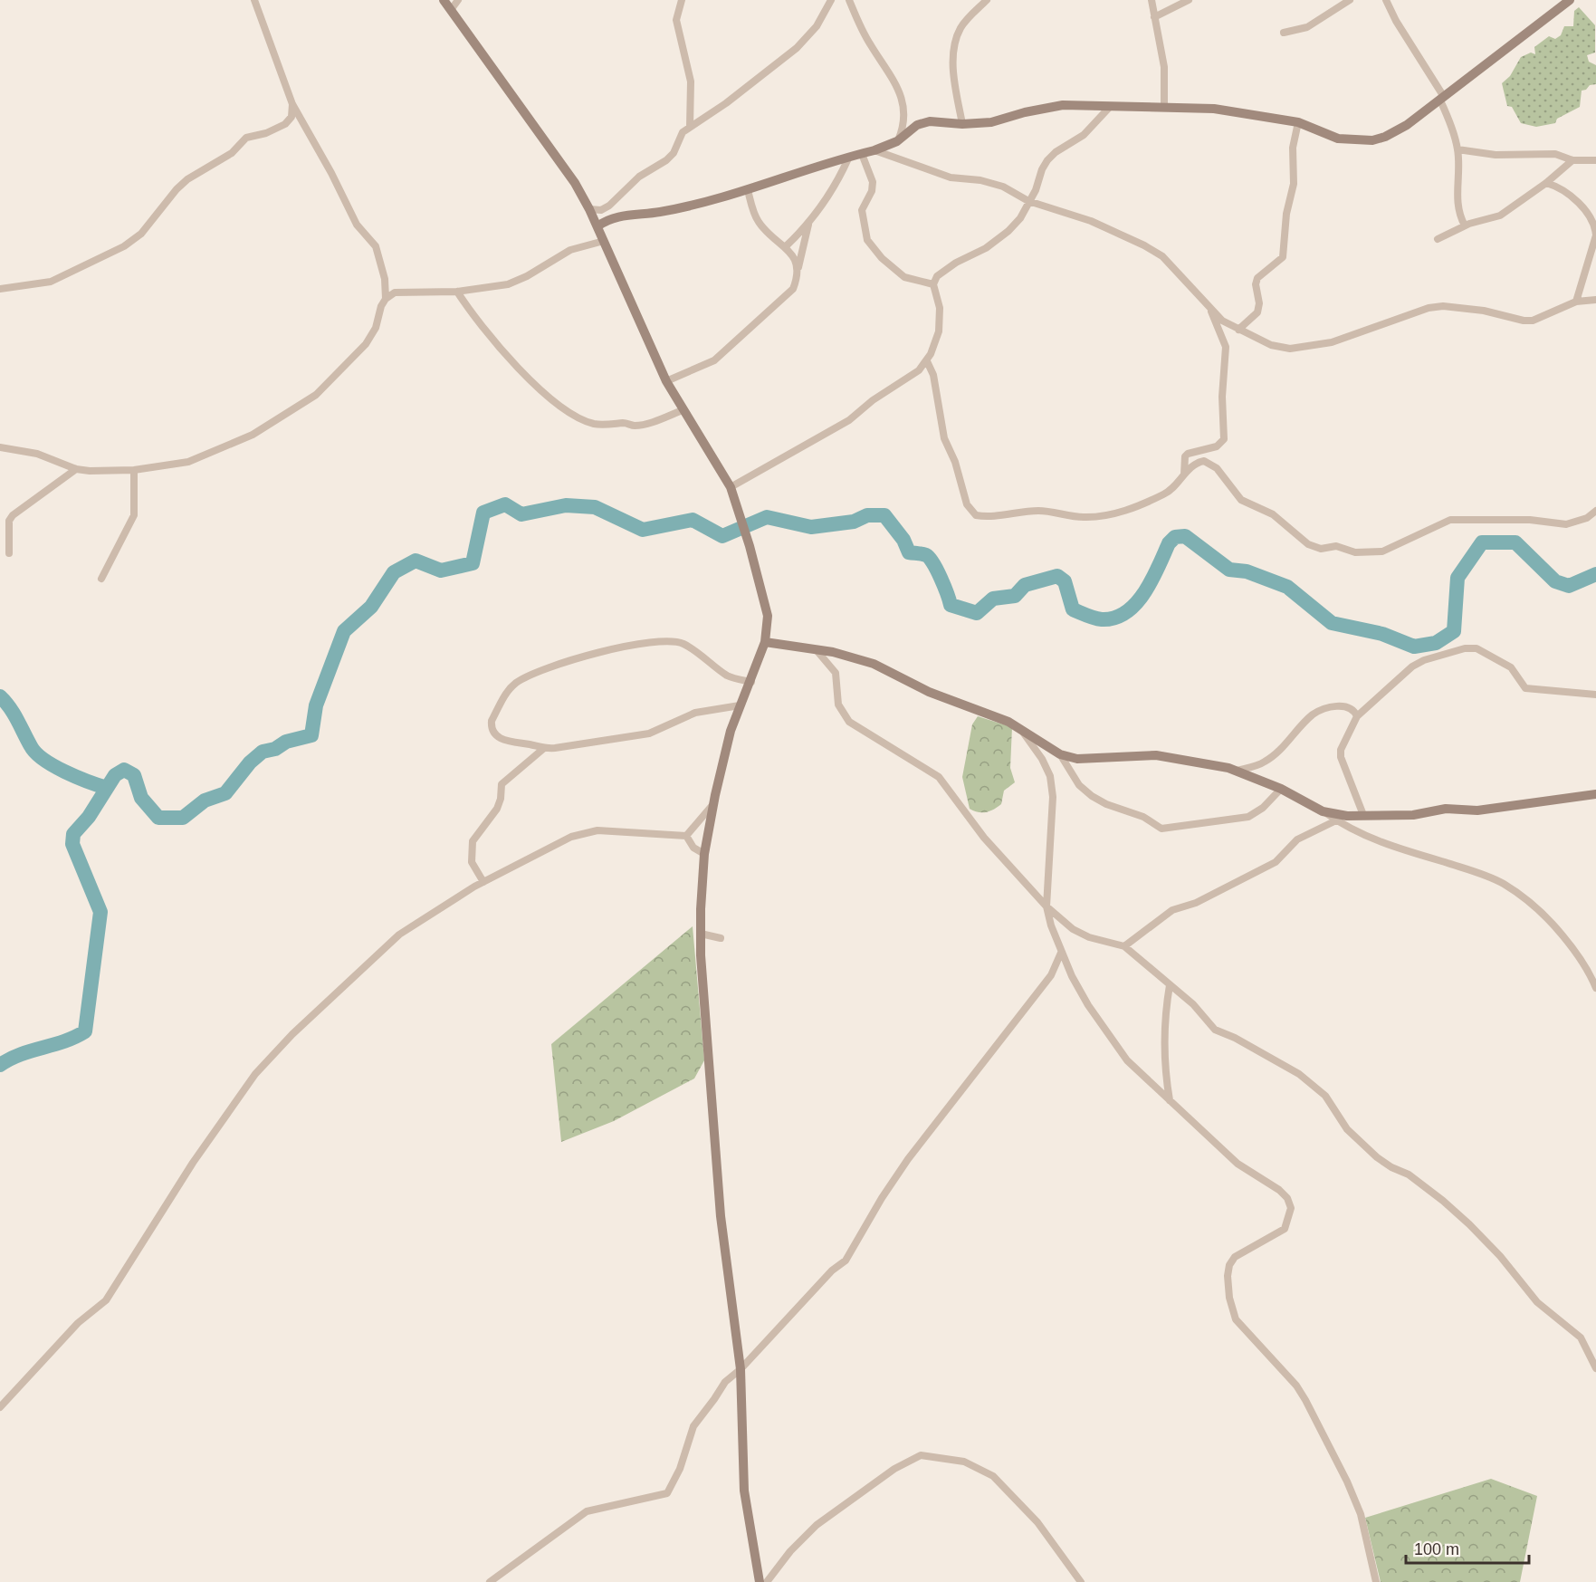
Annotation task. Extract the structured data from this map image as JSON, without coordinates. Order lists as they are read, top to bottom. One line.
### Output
{"scale_bar":"100 m"}
